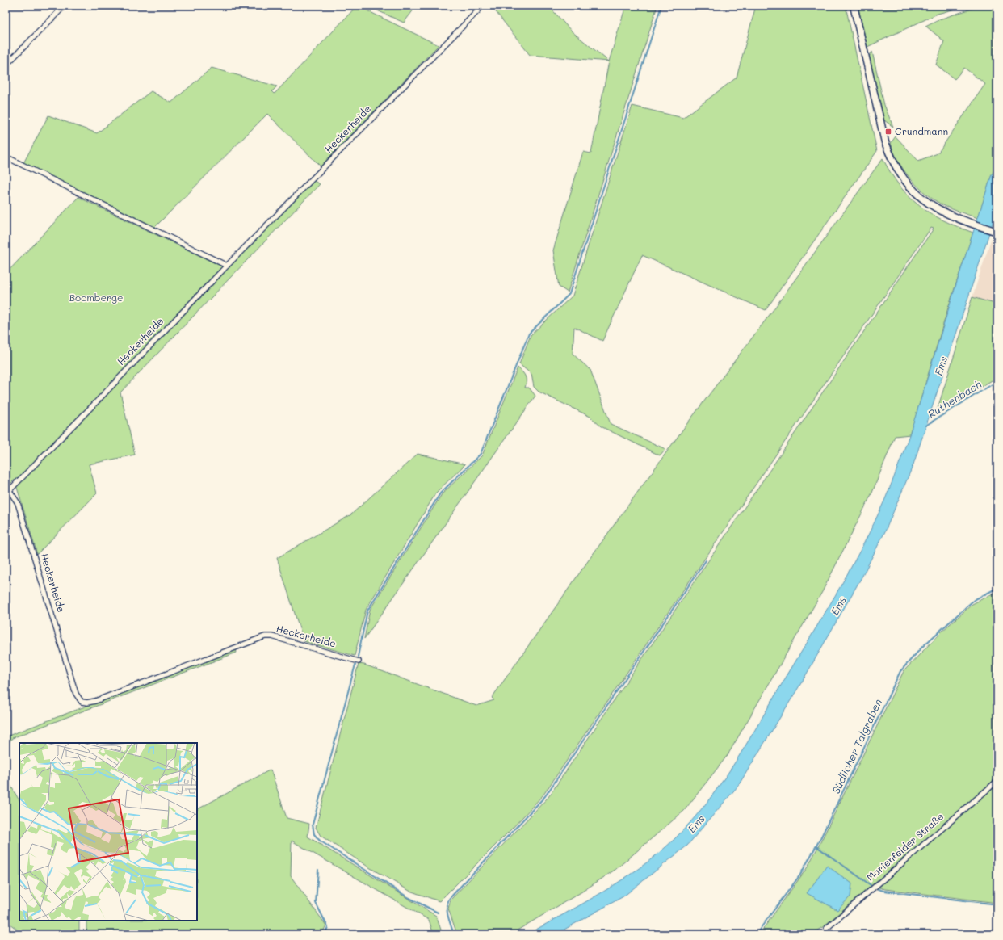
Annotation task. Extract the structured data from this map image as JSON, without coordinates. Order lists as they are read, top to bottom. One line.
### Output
{"streets":{"street":["Heckerheide","Marienfelder Straße"]},"water":["Ems","Ruthenbach","Südlicher Talgraben"],"parks":["Boomberge"],"places":{"transit":["Grundmann"]}}
